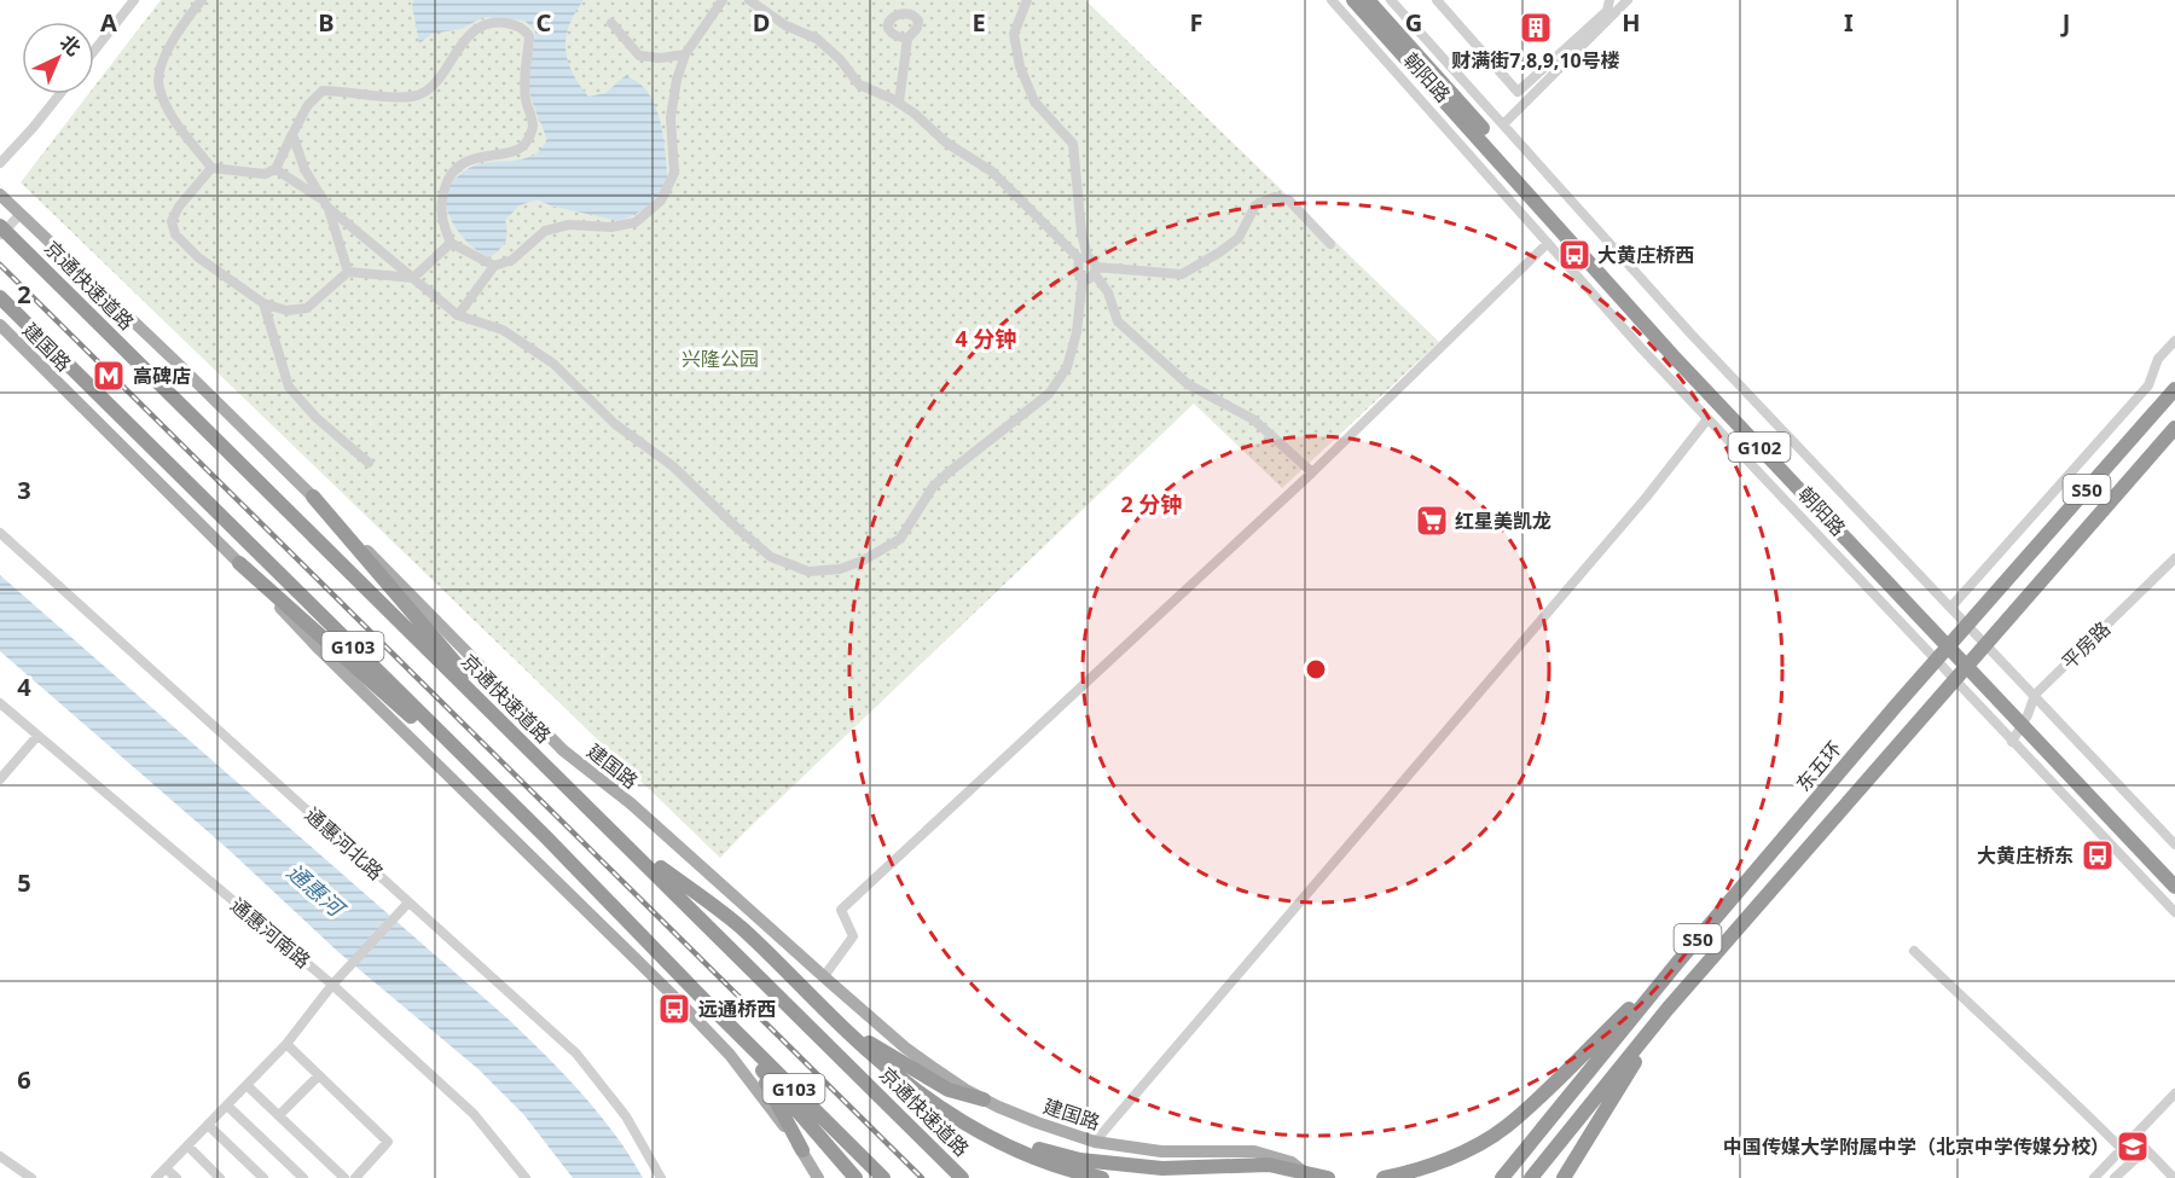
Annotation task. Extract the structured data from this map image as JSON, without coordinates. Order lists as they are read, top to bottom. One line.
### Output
{"streets":{"highway":["朝阳路","京通快速道路","G102","S50","G103","东五环"],"main road":["建国路"],"street":["平房路","通惠河北路","通惠河南路"]},"crossings":[["朝阳路","平房路"]],"water":["通惠河"],"parks":["兴隆公园"],"places":{"building":["财满街7,8,9,10号楼"],"bus stop":["大黄庄桥西","大黄庄桥东","远通桥西"],"metro station":["高碑店"],"supermarket":["红星美凯龙"],"school or university":["中国传媒大学附属中学（北京中学传媒分校）"]},"north":"top right","grid":{"columns":["A","B","C","D","E","F","G","H","I","J"],"rows":["2","3","4","5","6"]},"rings":["4 分钟","2 分钟"]}
